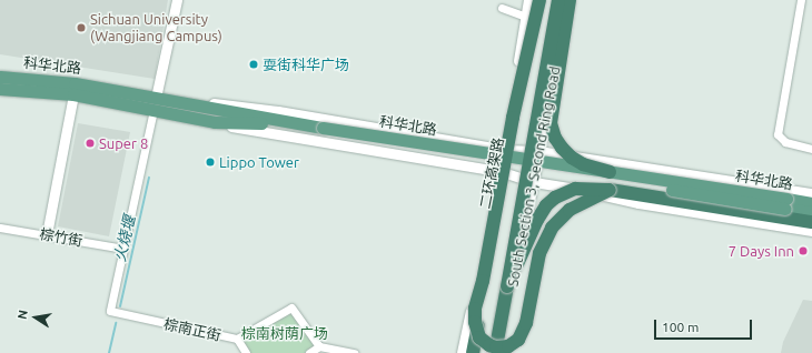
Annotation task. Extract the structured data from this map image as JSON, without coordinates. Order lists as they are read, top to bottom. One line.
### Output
{"streets":{"highway":["二环高架路"],"main road":["科华北路","South Section 3, Second Ring Road"],"street":["棕竹街","棕南正街"]},"crossings":[["棕竹街","棕南正街"]],"water":["火烧堰"],"parks":["棕南树荫广场"],"places":["Sichuan University (Wangjiang Campus)","耍街科华广场","Super 8","Lippo Tower","7 Days Inn"],"scale_bar":"100 m","north":"left"}
